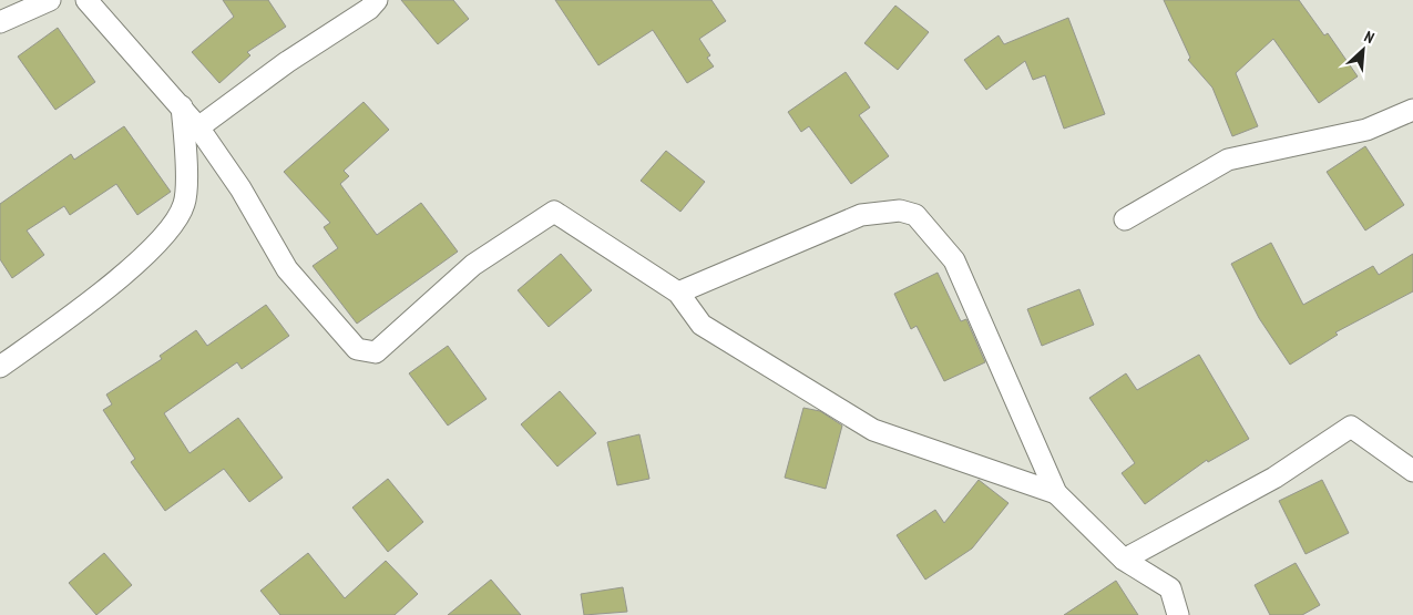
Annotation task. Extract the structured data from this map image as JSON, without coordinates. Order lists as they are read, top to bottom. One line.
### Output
{"north":"top right"}
